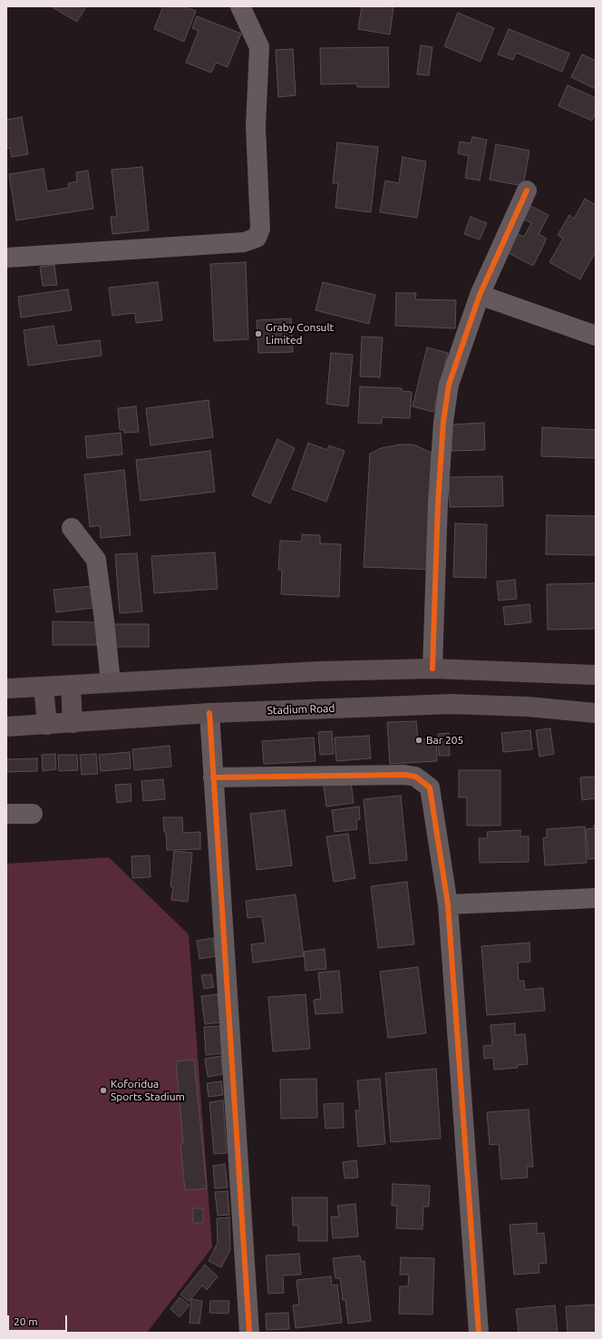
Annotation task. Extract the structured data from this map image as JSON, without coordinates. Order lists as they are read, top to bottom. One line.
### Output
{"streets":{"main road":["Stadium Road"]},"places":["Graby Consult Limited","Bar 205","Koforidua Sports Stadium"],"scale_bar":"20 m"}
